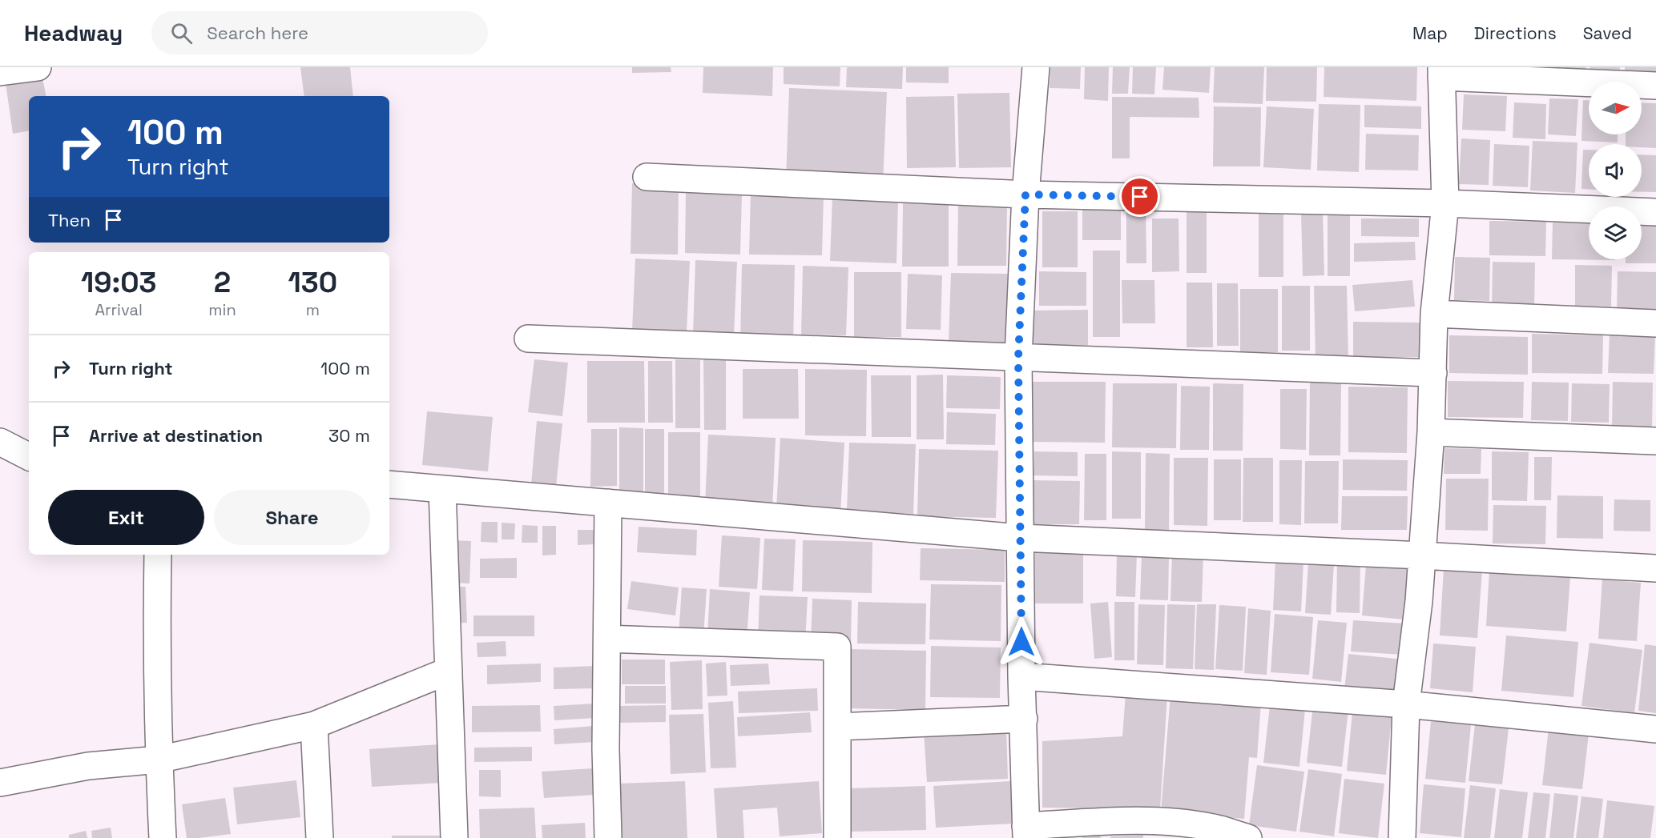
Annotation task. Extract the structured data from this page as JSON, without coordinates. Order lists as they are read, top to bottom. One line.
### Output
{"north":"right","page":{"header":"Headway","search":"Search here","nav":["Map","Directions","Saved"],"turn":["100 m","Turn right"],"then":"Then","eta":["19:03","Arrival","2","min","130","m"],"list":[{"name":"Turn right","value":"100 m"},{"name":"Arrive at destination","value":"30 m"}],"buttons":["Exit","Share"]}}
